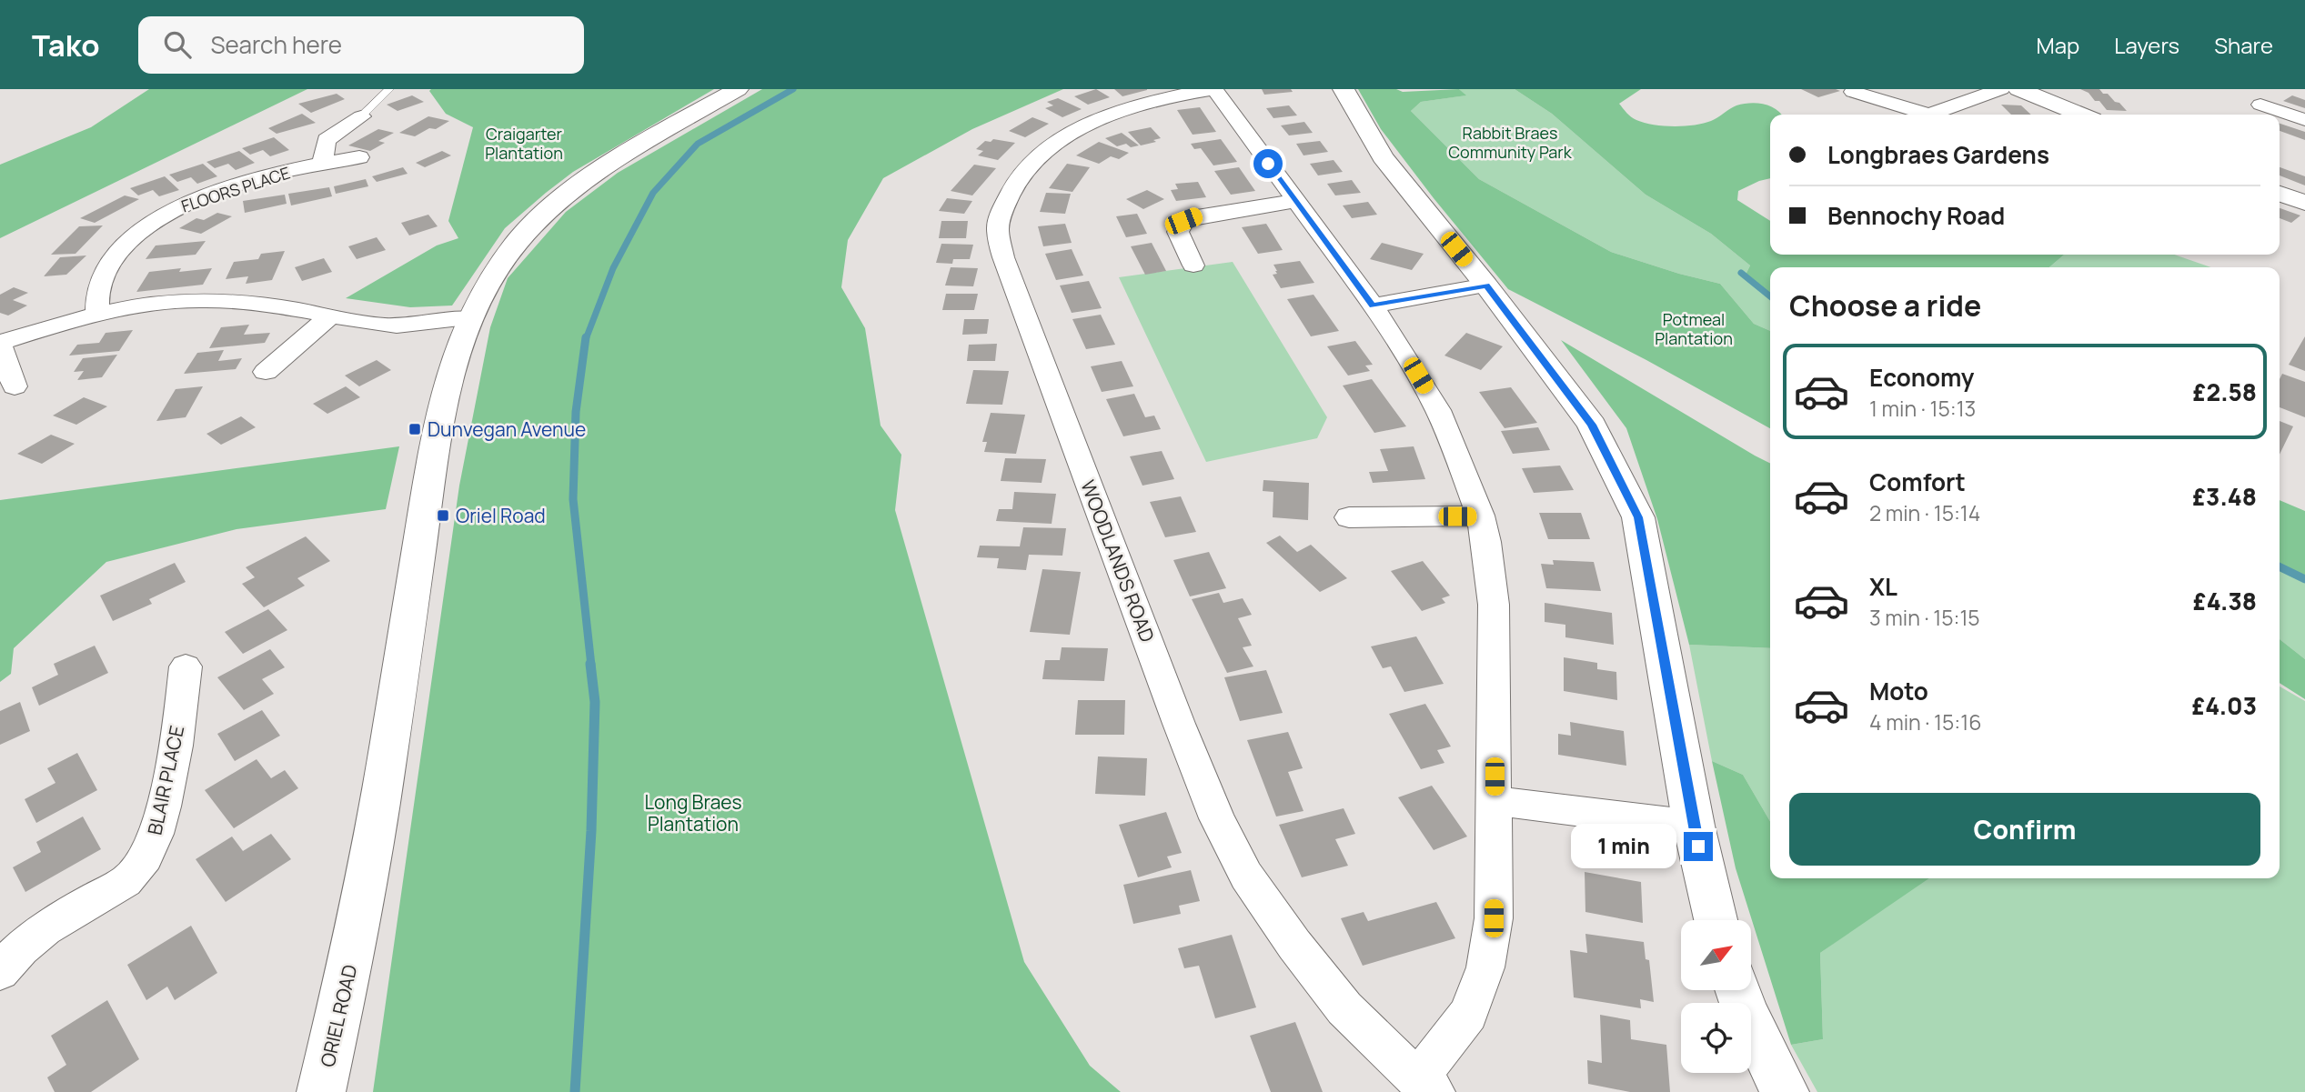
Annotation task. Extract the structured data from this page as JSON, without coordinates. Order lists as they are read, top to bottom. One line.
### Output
{"streets":{"street":["FLOORS PLACE","WOODLANDS ROAD","BLAIR PLACE","ORIEL ROAD"]},"parks":["Rabbit Braes Community Park","Craigarter Plantation","Potmeal Plantation","Long Braes Plantation"],"places":{"transit":["Dunvegan Avenue","Oriel Road"]},"north":"top right","page":{"header":"Tako","search":"Search here","nav":["Map","Layers","Share"],"banner":["Longbraes Gardens","Bennochy Road"],"heading":"Choose a ride","list":[{"name":"Economy","note":"1 min · 15:13","value":"£2.58"},{"name":"Comfort","note":"2 min · 15:14","value":"£3.48"},{"name":"XL","note":"3 min · 15:15","value":"£4.38"},{"name":"Moto","note":"4 min · 15:16","value":"£4.03"}],"buttons":"Confirm","bubble":"1 min"}}
